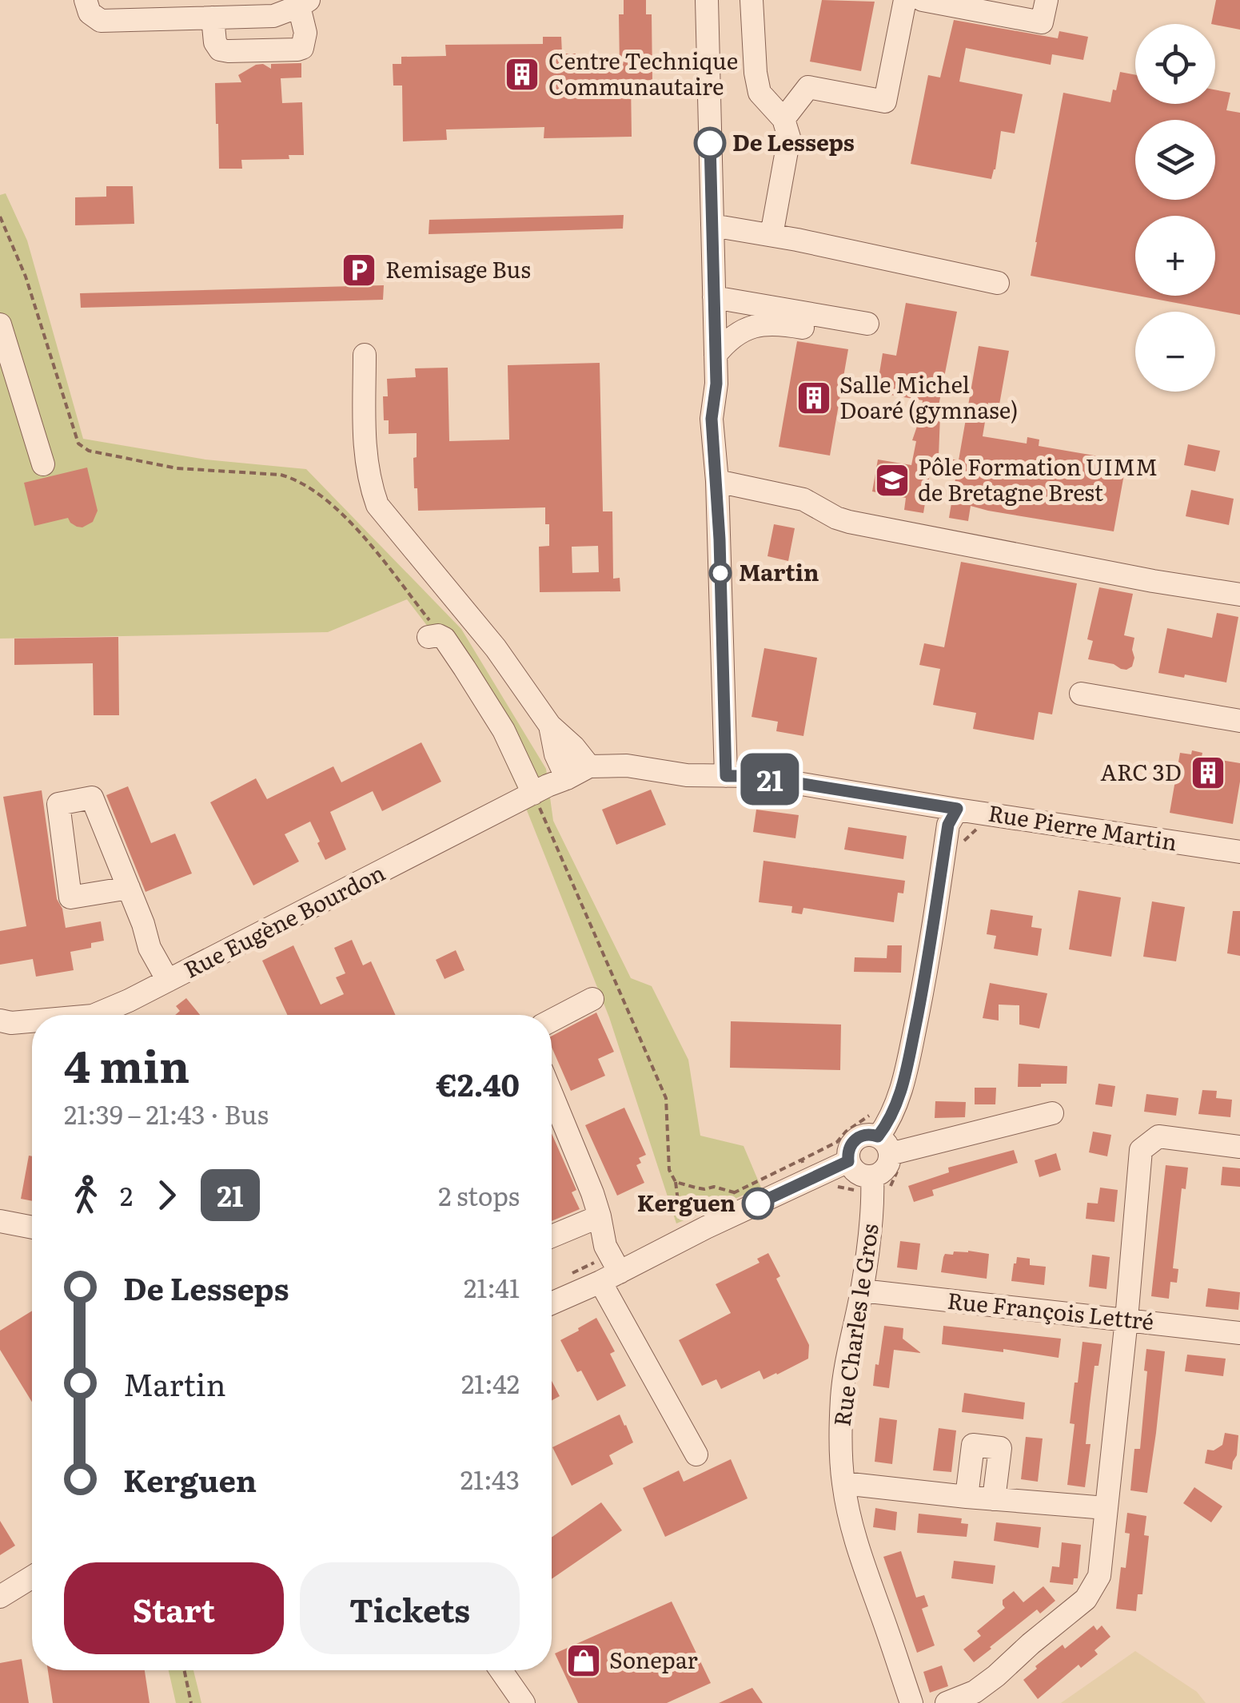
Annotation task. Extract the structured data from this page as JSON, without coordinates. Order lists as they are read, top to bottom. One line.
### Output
{"streets":{"street":["Rue Pierre Martin","Rue Eugène Bourdon","Rue François Lettré","Rue Charles le Gros"]},"crossings":[["Rue Pierre Martin","Rue Eugène Bourdon"],["Rue François Lettré","Rue Charles le Gros"]],"places":{"building":["Centre Technique Communautaire","Salle Michel Doaré (gymnase)","ARC 3D"],"other":["De Lesseps","Martin","Kerguen"],"parking":["Remisage Bus"],"school or university":["Pôle Formation UIMM de Bretagne Brest"],"shop":["Sonepar"]},"lines":["bus line 21"],"page":{"on_map":"21","map_buttons":["+","−"],"heading":["4 min","21:39 – 21:43 · Bus","€2.40"],"legs":["2","21","2 stops"],"list":[{"name":"De Lesseps","value":"21:41"},{"name":"Martin","value":"21:42"},{"name":"Kerguen","value":"21:43"}],"buttons":["Start","Tickets"]}}
